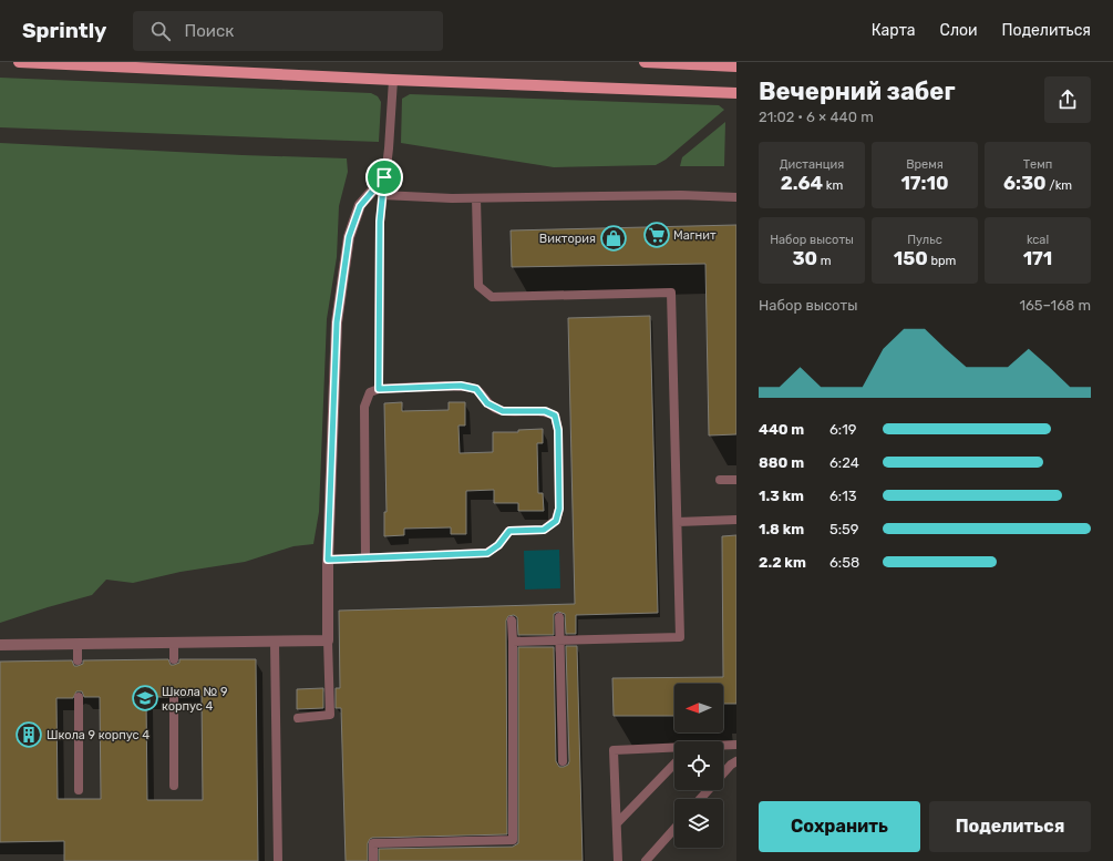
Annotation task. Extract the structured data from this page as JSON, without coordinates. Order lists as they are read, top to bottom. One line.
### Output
{"places":{"supermarket":["Магнит"],"shop":["Виктория"],"school or university":["Школа № 9 корпус 4"],"building":["Школа 9 корпус 4"]},"north":"left","page":{"header":"Sprintly","search":"Поиск","nav":["Карта","Слои","Поделиться"],"heading":["Вечерний забег","21:02 · 6 × 440 m"],"stats":[["Дистанция","2.64 km"],["Время","17:10"],["Темп","6:30 /km"],["Набор высоты","30 m"],["Пульс","150 bpm"],["kcal","171"]],"chart":["Набор высоты","165–168 m"],"list":[{"name":"440 m","note":"6:19"},{"name":"880 m","note":"6:24"},{"name":"1.3 km","note":"6:13"},{"name":"1.8 km","note":"5:59"},{"name":"2.2 km","note":"6:58"}],"buttons":["Сохранить","Поделиться"]}}
